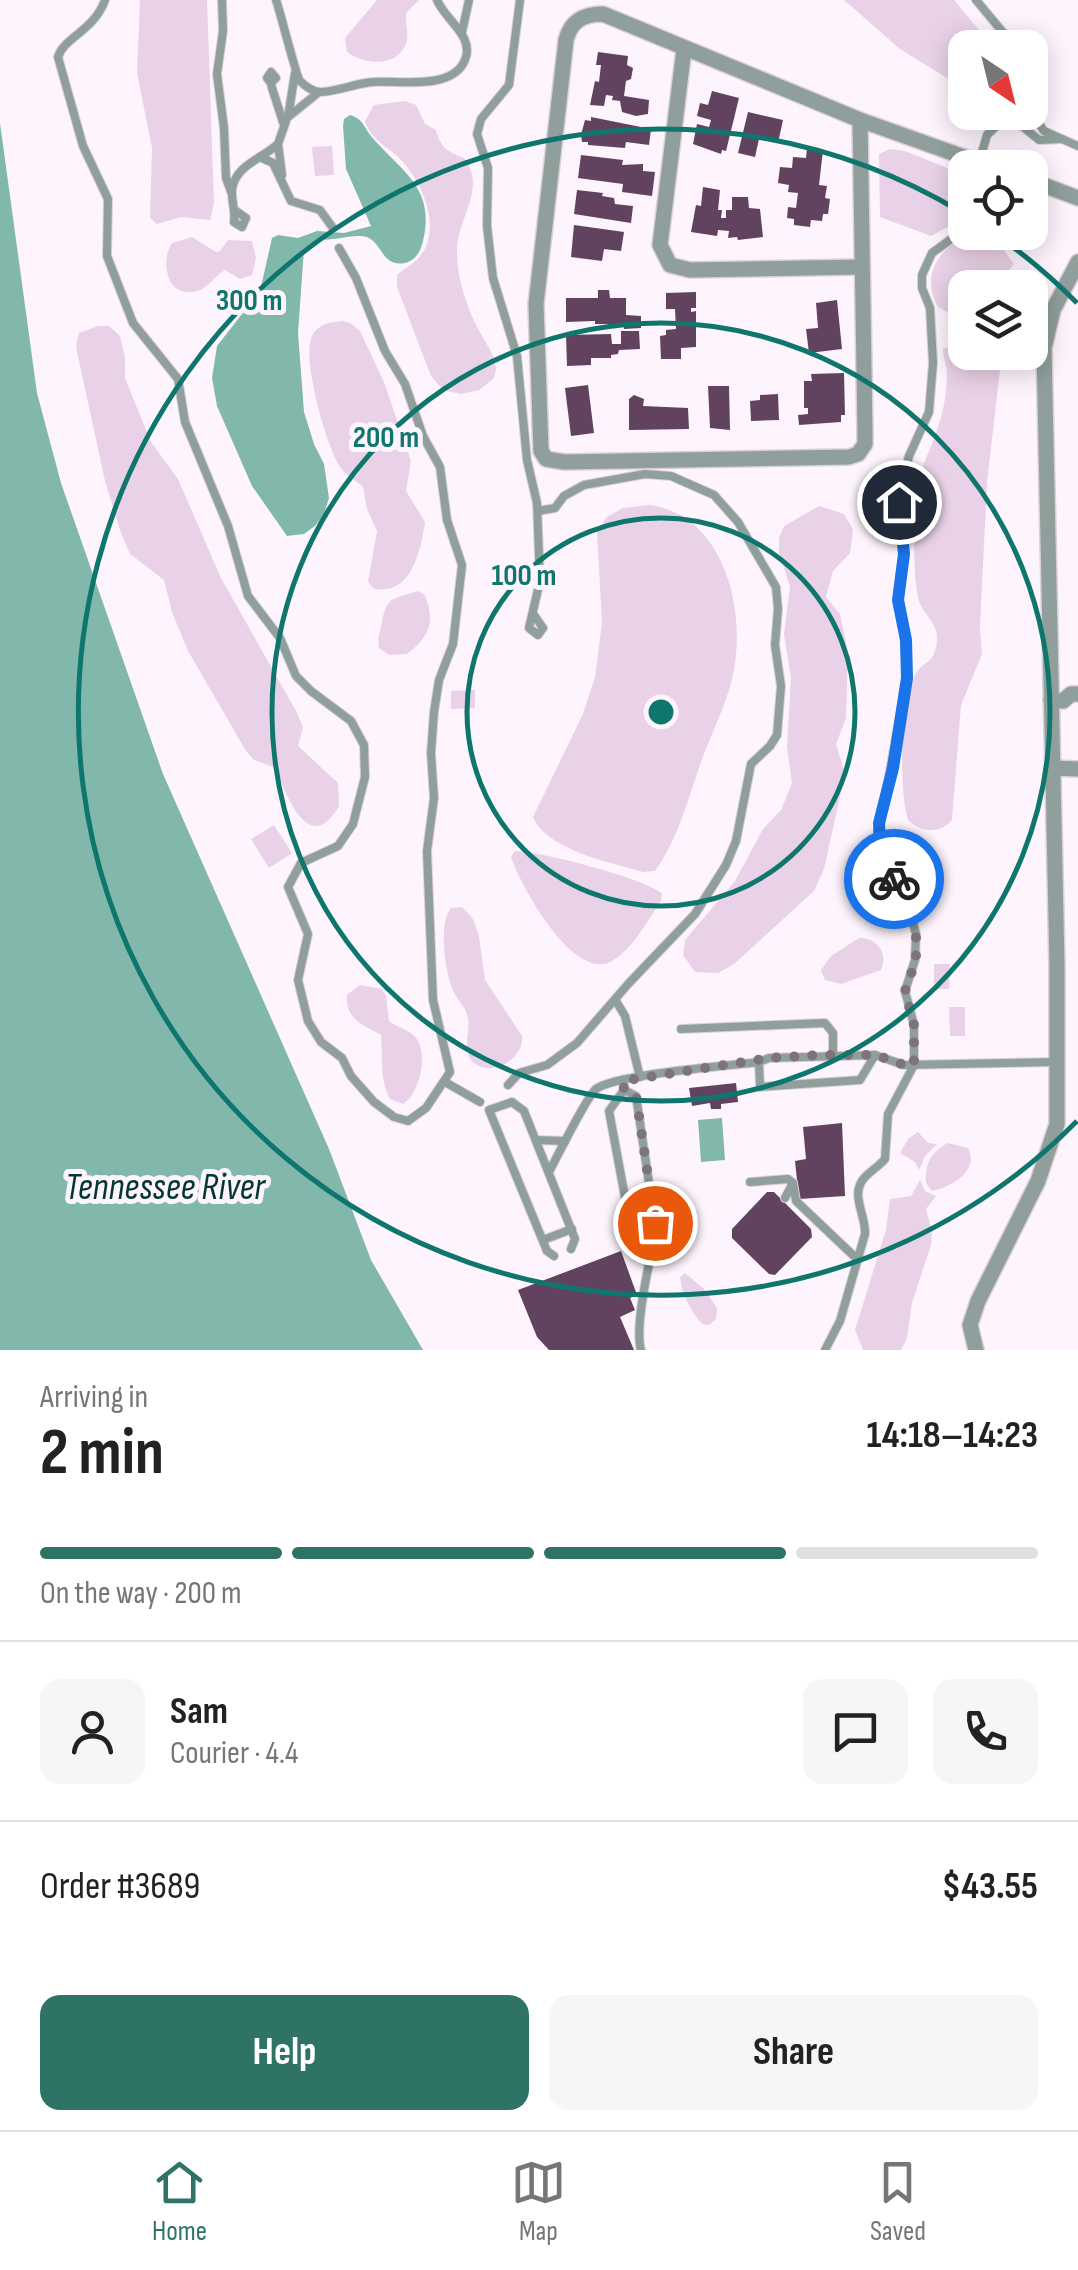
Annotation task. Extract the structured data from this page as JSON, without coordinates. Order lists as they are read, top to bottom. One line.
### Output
{"water":["Tennessee River"],"north":"bottom right","page":{"heading":["2 min","Arriving in","14:18–14:23"],"panel":["Sam","Courier · 4.4","Order #3689","$43.55"],"bar":"On the way · 200 m","buttons":["Help","Share"],"tabs":["Home","Map","Saved"]},"rings":["300 m","200 m","100 m"]}
